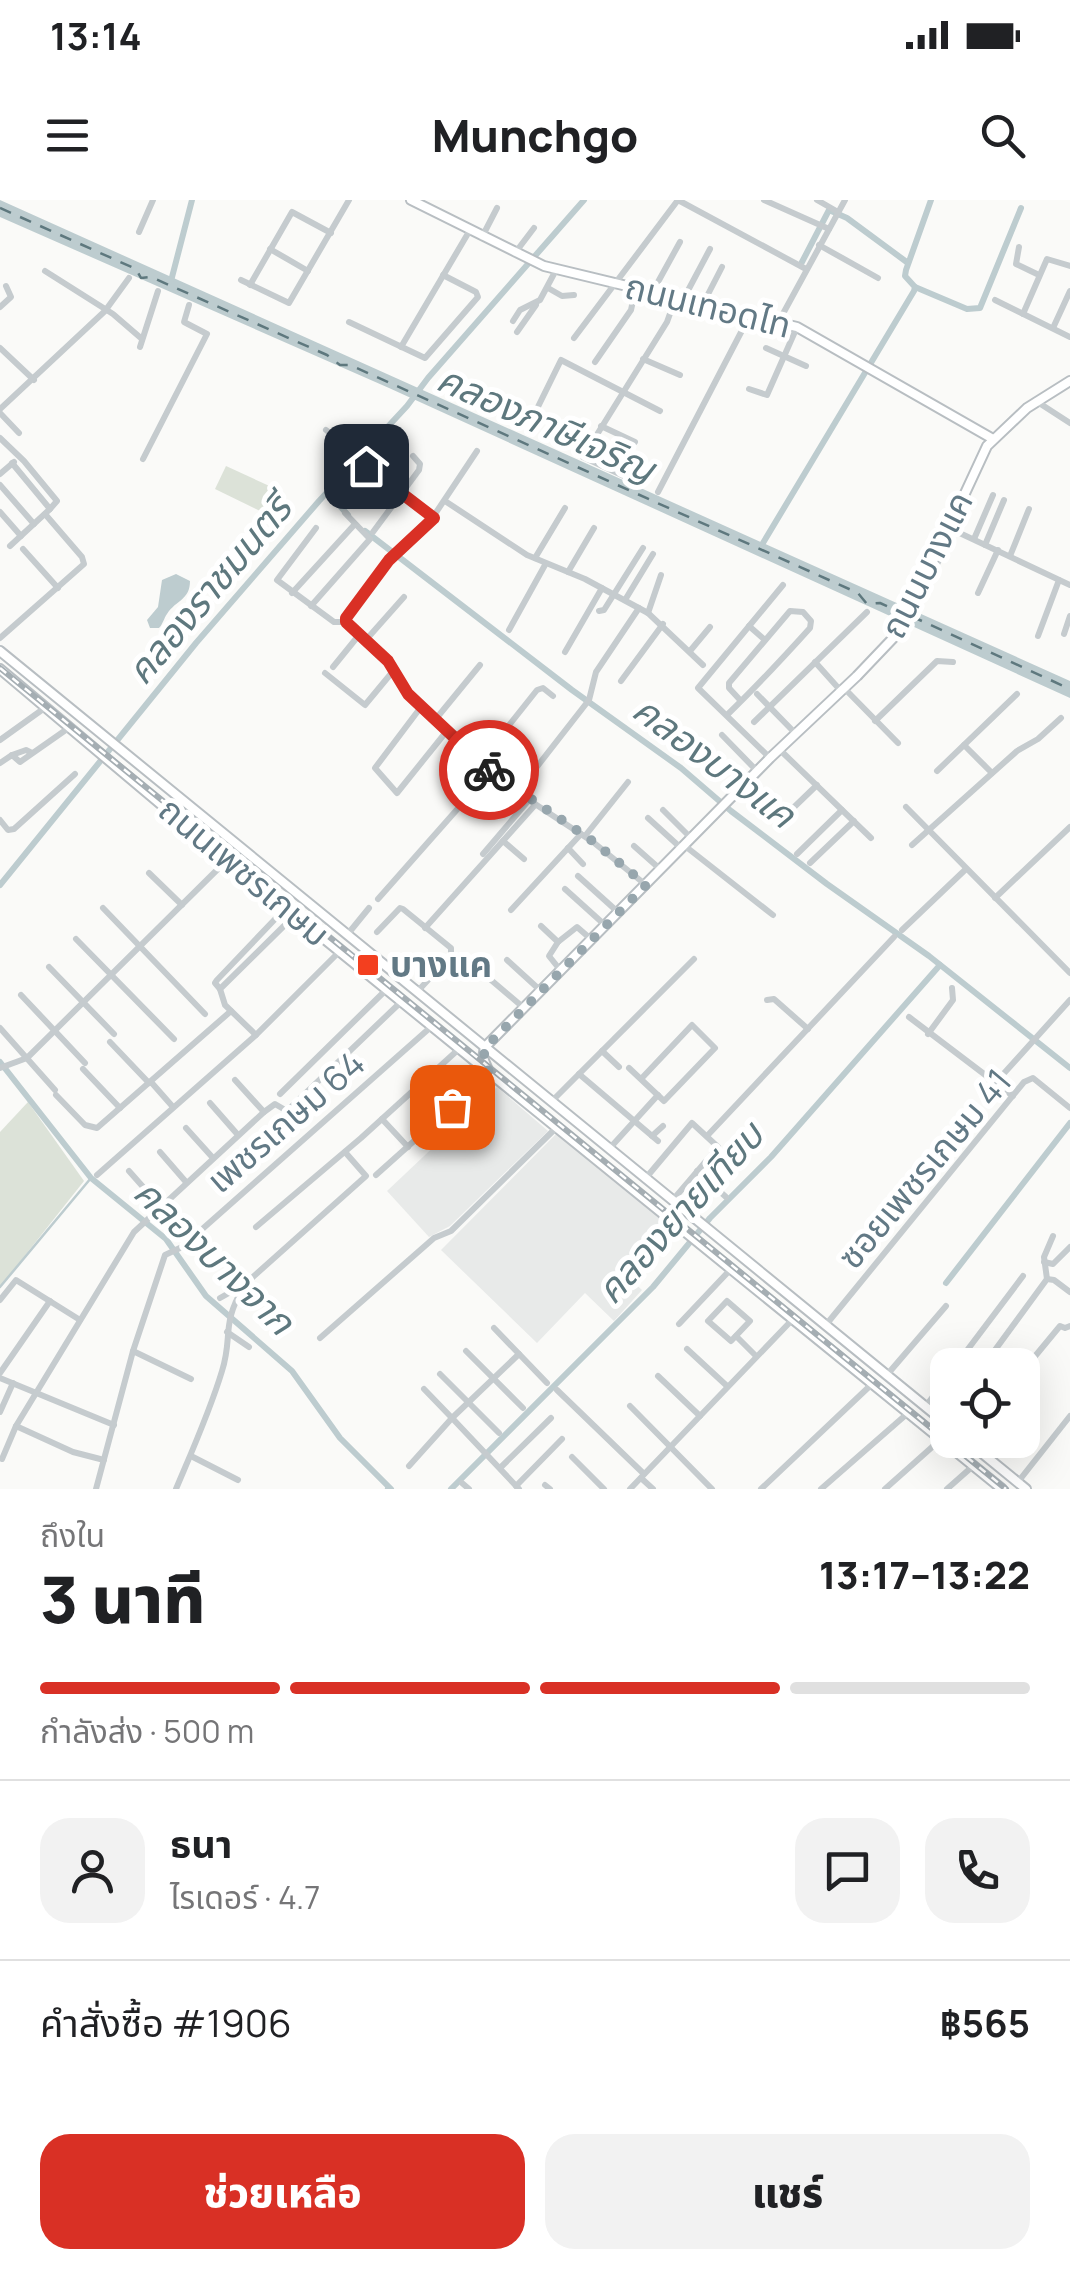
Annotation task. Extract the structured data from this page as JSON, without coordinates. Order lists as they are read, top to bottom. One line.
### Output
{"streets":{"main road":["ถนนเทอดไท","ถนนบางแค","ถนนเพชรเกษม"],"street":["เพชรเกษม 64","ซอยเพชรเกษม 41"]},"crossings":[["ถนนเทอดไท","ถนนบางแค"],["ถนนบางแค","ถนนเพชรเกษม"],["ถนนเพชรเกษม","เพชรเกษม 64"],["ถนนเพชรเกษม","ซอยเพชรเกษม 41"]],"water":["คลองภาษีเจริญ","คลองราชมนตรี","คลองบางแค","คลองยายเทียบ","คลองบางจาก"],"places":{"transit":["บางแค"]},"page":{"status":"13:14","header":"Munchgo","heading":["3 นาที","ถึงใน","13:17–13:22"],"panel":["ธนา","ไรเดอร์ · 4.7","คำสั่งซื้อ #1906","฿565"],"bar":"กำลังส่ง · 500 m","buttons":["ช่วยเหลือ","แชร์"]}}
